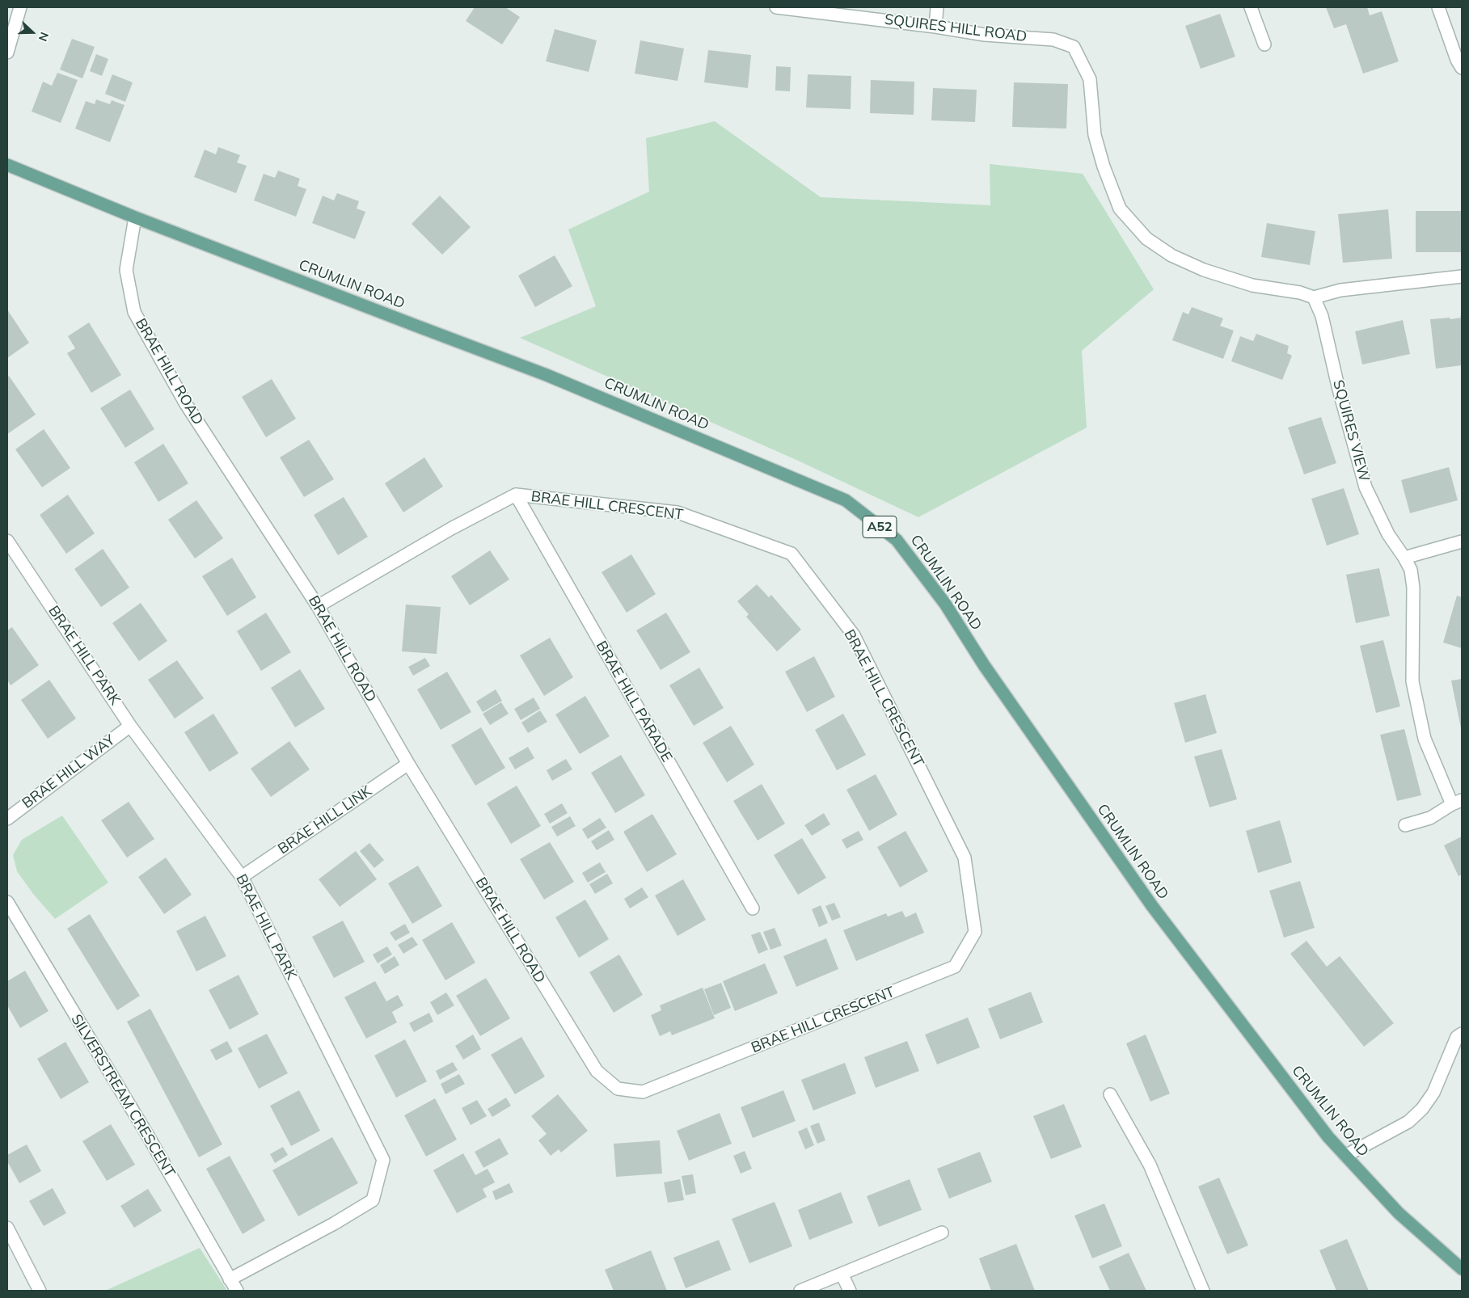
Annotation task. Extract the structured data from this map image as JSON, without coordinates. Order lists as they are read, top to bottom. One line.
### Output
{"streets":{"main road":["CRUMLIN ROAD","A52"],"street":["SQUIRES HILL ROAD","BRAE HILL ROAD","SQUIRES VIEW","BRAE HILL CRESCENT","BRAE HILL PARK","BRAE HILL PARADE","BRAE HILL WAY","BRAE HILL LINK","SILVERSTREAM CRESCENT"]},"crossings":[["SQUIRES HILL ROAD","SQUIRES VIEW"],["CRUMLIN ROAD","BRAE HILL ROAD"],["BRAE HILL ROAD","BRAE HILL CRESCENT"],["BRAE HILL ROAD","BRAE HILL LINK"],["BRAE HILL CRESCENT","BRAE HILL PARADE"],["BRAE HILL PARK","BRAE HILL WAY"],["BRAE HILL PARK","BRAE HILL LINK"],["BRAE HILL PARK","SILVERSTREAM CRESCENT"]],"north":"right"}
